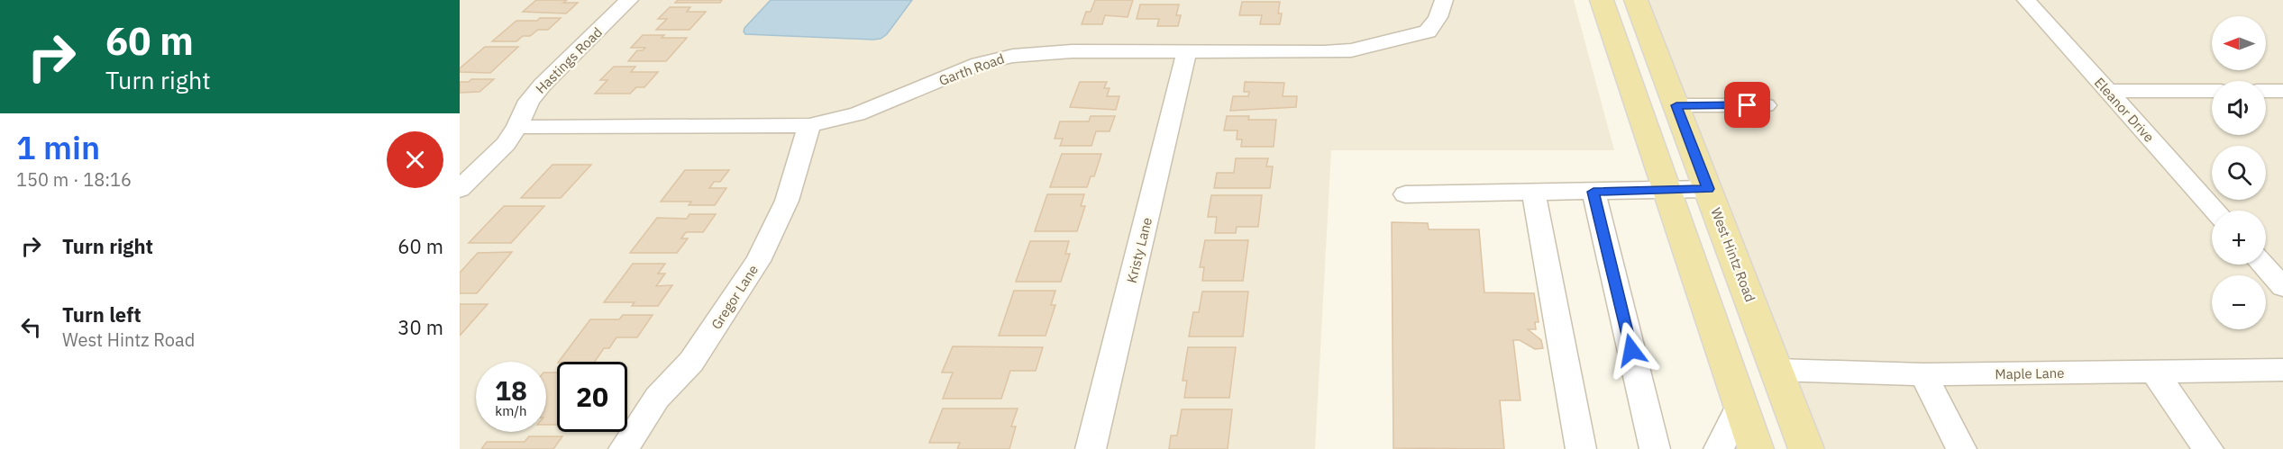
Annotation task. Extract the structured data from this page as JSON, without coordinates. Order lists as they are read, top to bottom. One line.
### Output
{"streets":{"main road":["West Hintz Road"],"street":["Hastings Road","Garth Road","Eleanor Drive","Kristy Lane","Gregor Lane","Maple Lane"]},"crossings":[["Hastings Road","Garth Road"],["Garth Road","Kristy Lane"],["Garth Road","Gregor Lane"],["West Hintz Road","Maple Lane"]],"north":"left","page":{"turn":["60 m","Turn right"],"map_buttons":["+","−"],"heading":["1 min","150 m · 18:16"],"list":[{"name":"Turn right","value":"60 m"},{"name":"Turn left","note":"West Hintz Road","value":"30 m"}],"speed":"18 km/h","limit":"20"}}
